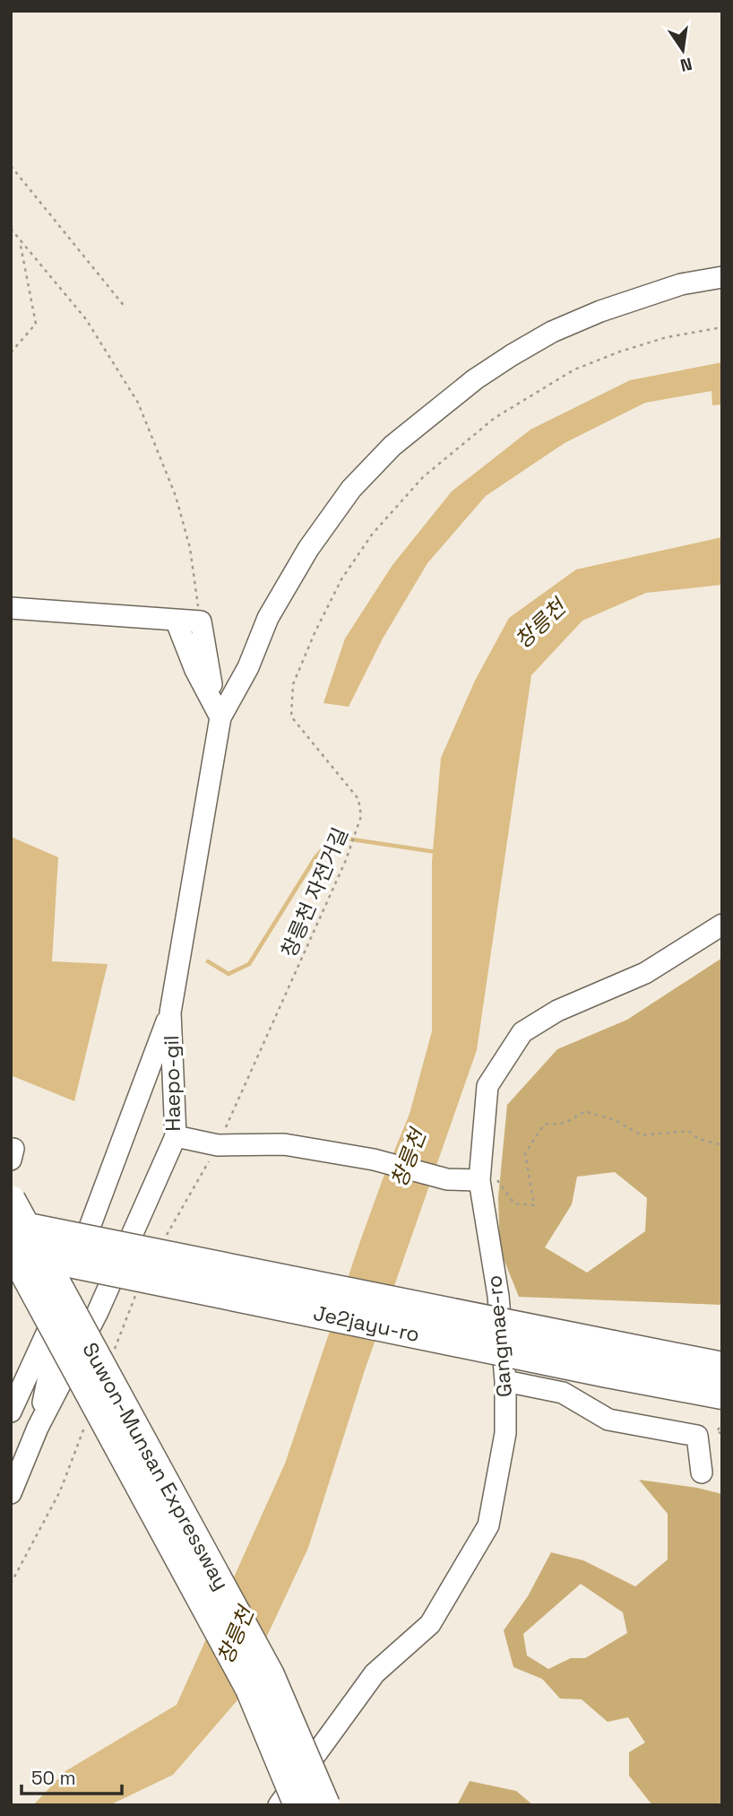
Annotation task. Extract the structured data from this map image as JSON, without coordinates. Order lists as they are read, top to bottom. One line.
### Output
{"streets":{"highway":["Je2jayu-ro","Suwon-Munsan Expressway"],"street":["Haepo-gil","Gangmae-ro"],"path":["창릉천 자전거길"]},"crossings":[["Je2jayu-ro","Suwon-Munsan Expressway"]],"water":["창릉천"],"scale_bar":"50 m","north":"bottom"}
